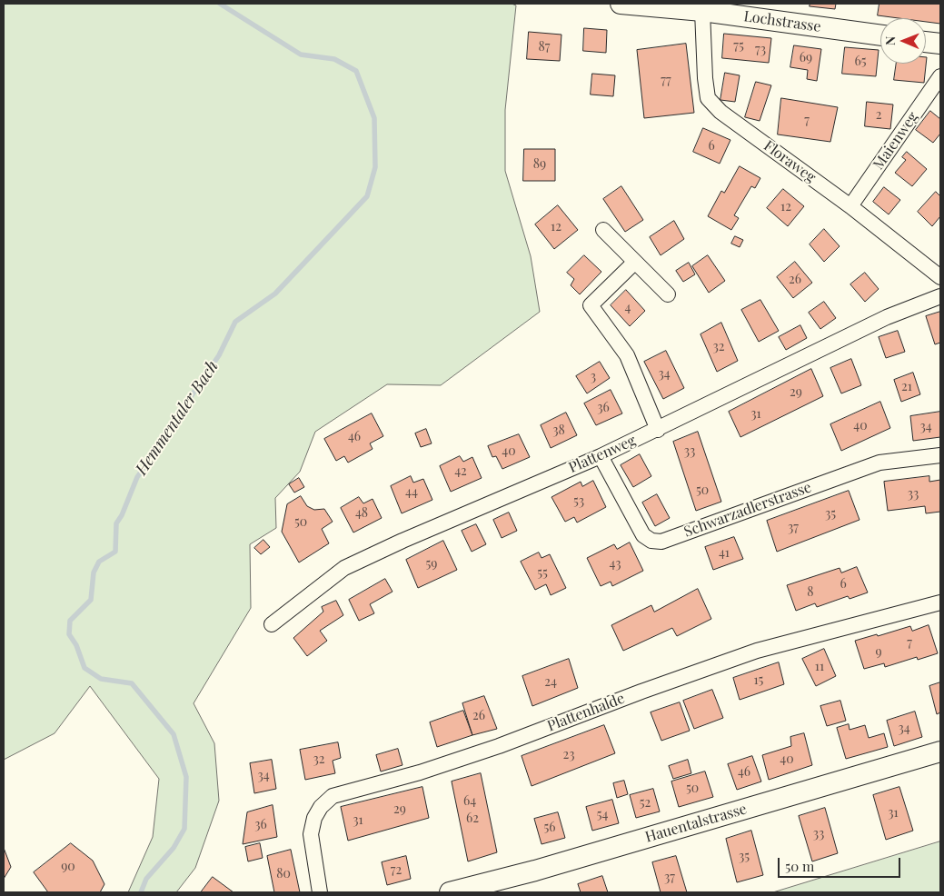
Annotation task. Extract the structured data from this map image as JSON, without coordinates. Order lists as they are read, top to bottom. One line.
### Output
{"streets":{"street":["Lochstrasse","Maienweg","Floraweg","Plattenweg","Schwarzadlerstrasse","Plattenhalde","Hauentalstrasse"]},"crossings":[["Lochstrasse","Floraweg"],["Maienweg","Floraweg"],["Plattenweg","Schwarzadlerstrasse"]],"water":["Hemmentaler Bach"],"house_numbers":["75","87","73","69","65","77","2","7","6","89","12","12","26","4","32","34","3","21","29","36","31","40","34","38","46","40","33","42","50","44","33","53","48","35","50","37","41","59","43","55","6","8","7","9","11","15","24","26","34","23","32","40","46","34","50","64","52","29","31","54","62","31","36","56","33","35","90","72","80","37"],"scale_bar":"50 m","north":"left"}
